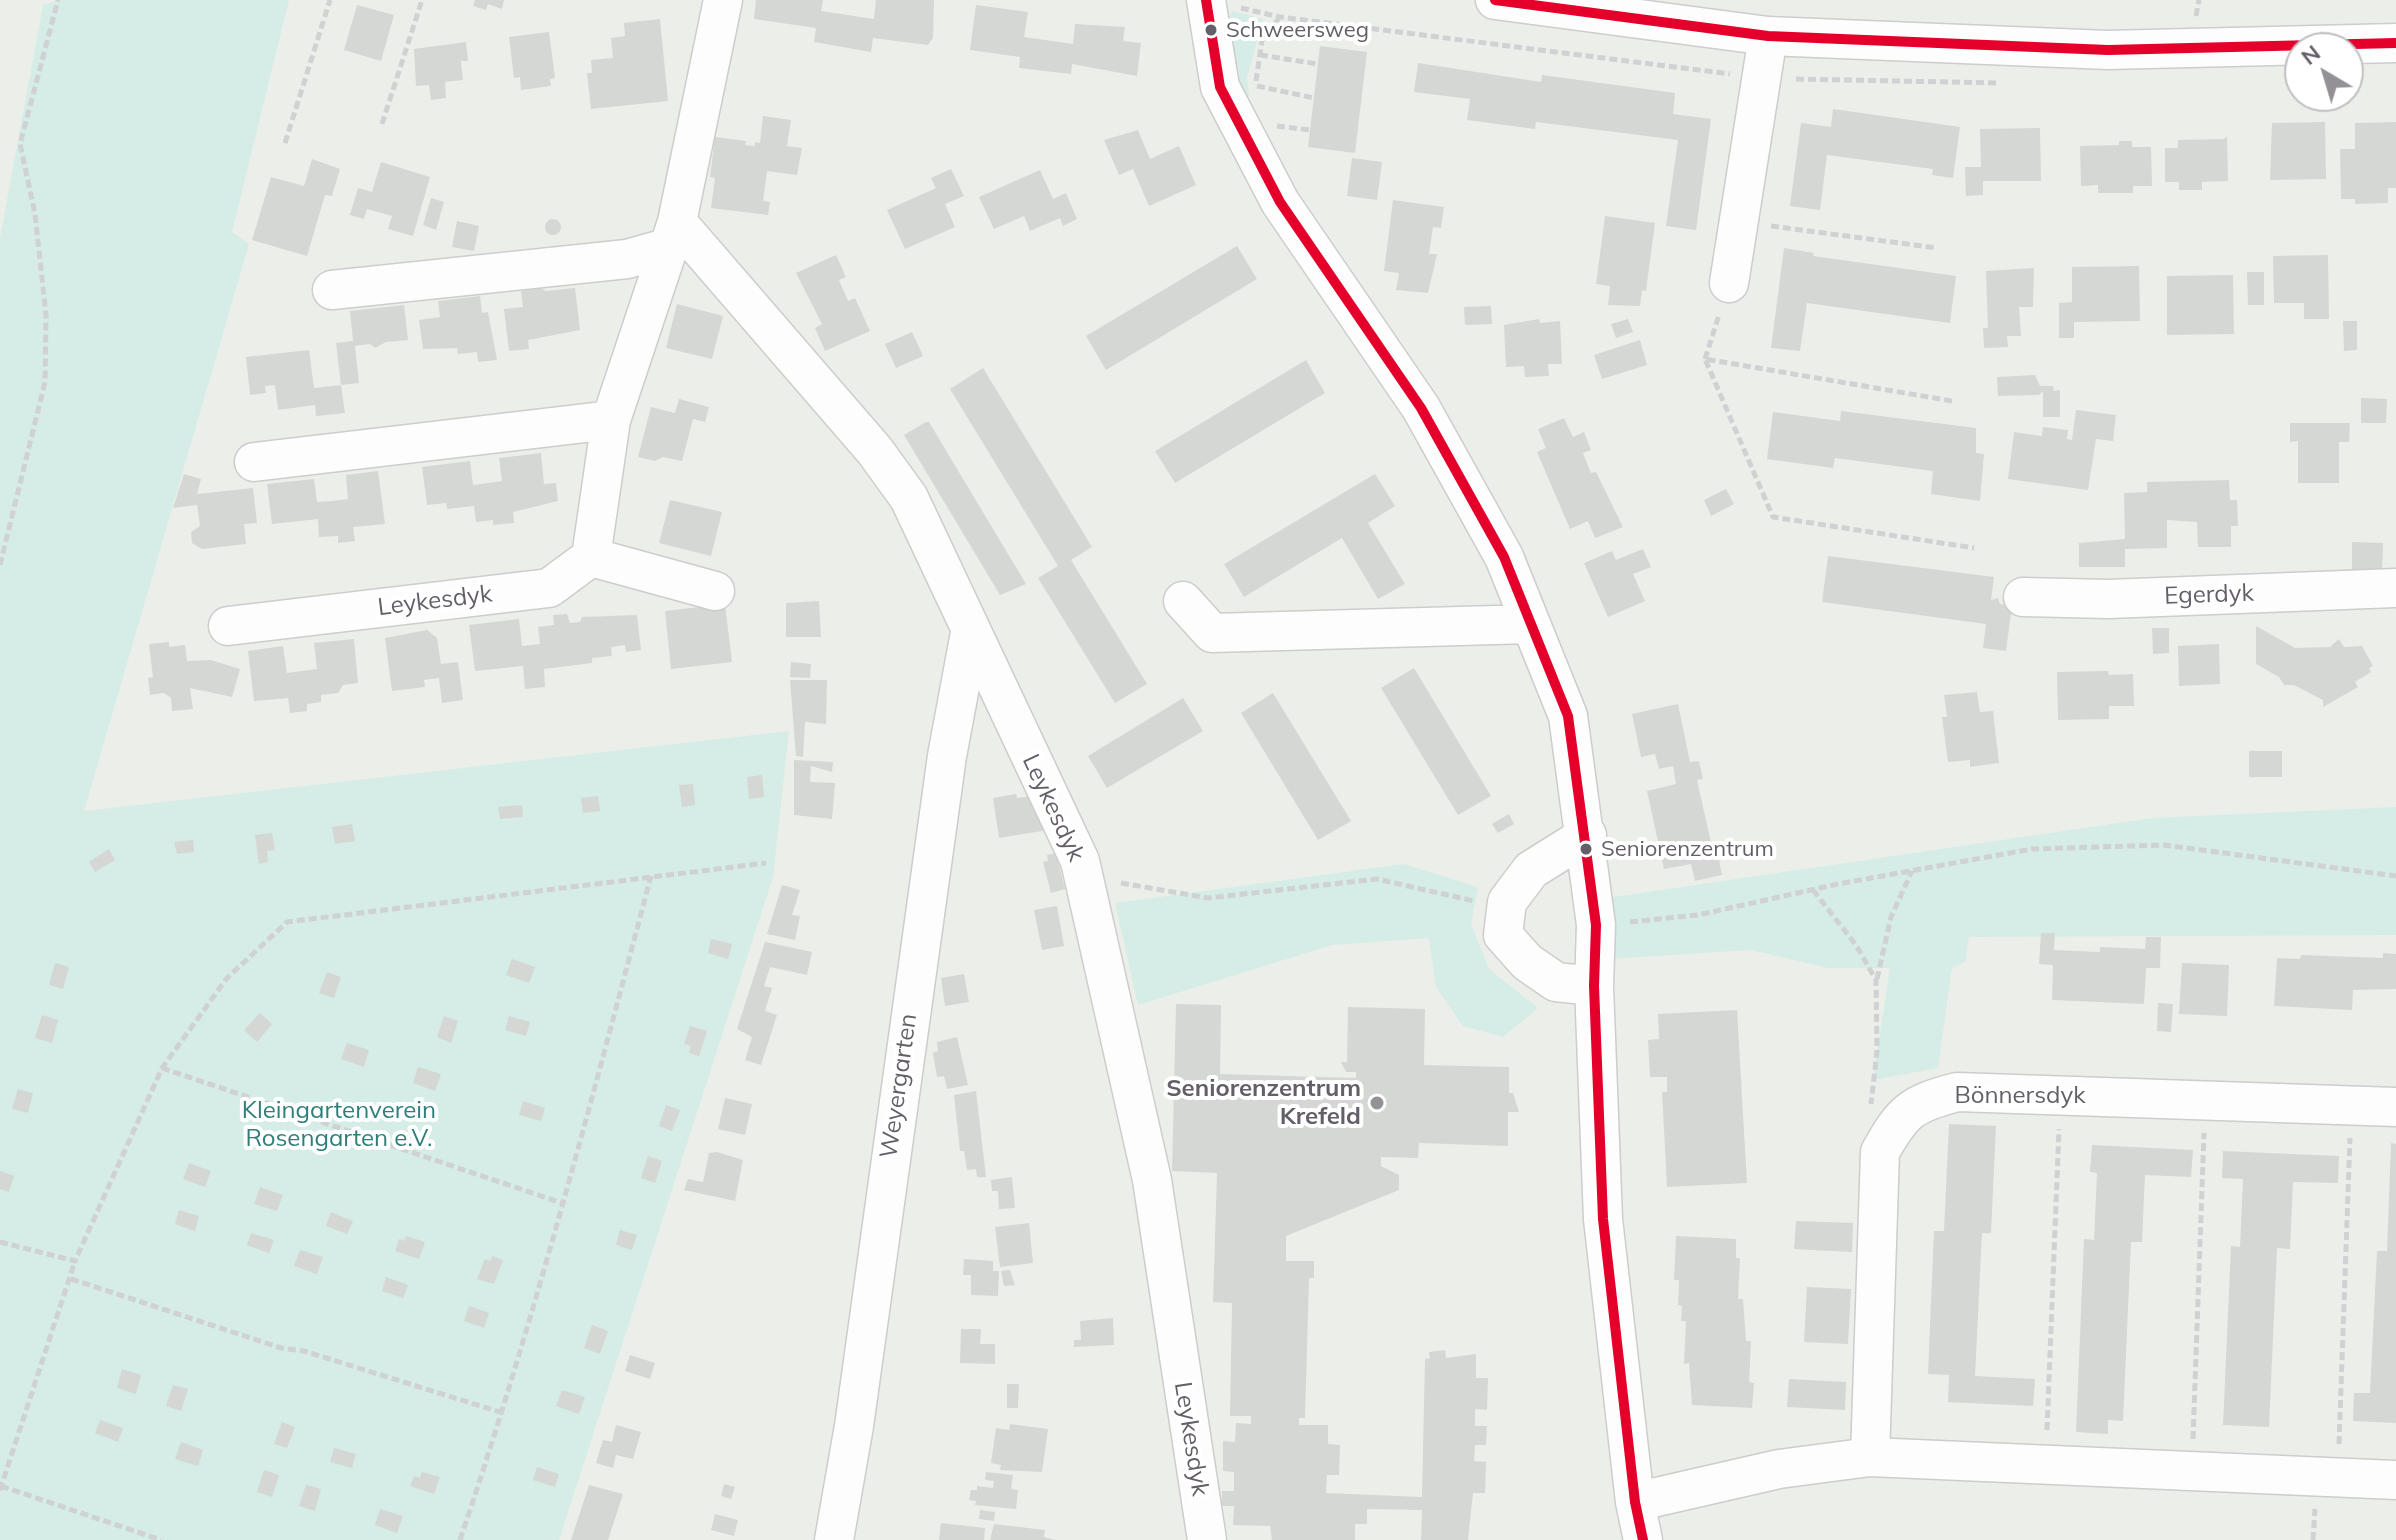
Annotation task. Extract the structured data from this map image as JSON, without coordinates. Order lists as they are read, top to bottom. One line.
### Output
{"streets":{"street":["Egerdyk","Leykesdyk","Weyergarten","Bönnersdyk"]},"crossings":[["Leykesdyk","Weyergarten"]],"parks":["Kleingartenverein Rosengarten e.V."],"places":["Schweersweg","Seniorenzentrum","Seniorenzentrum Krefeld"],"north":"top left"}
